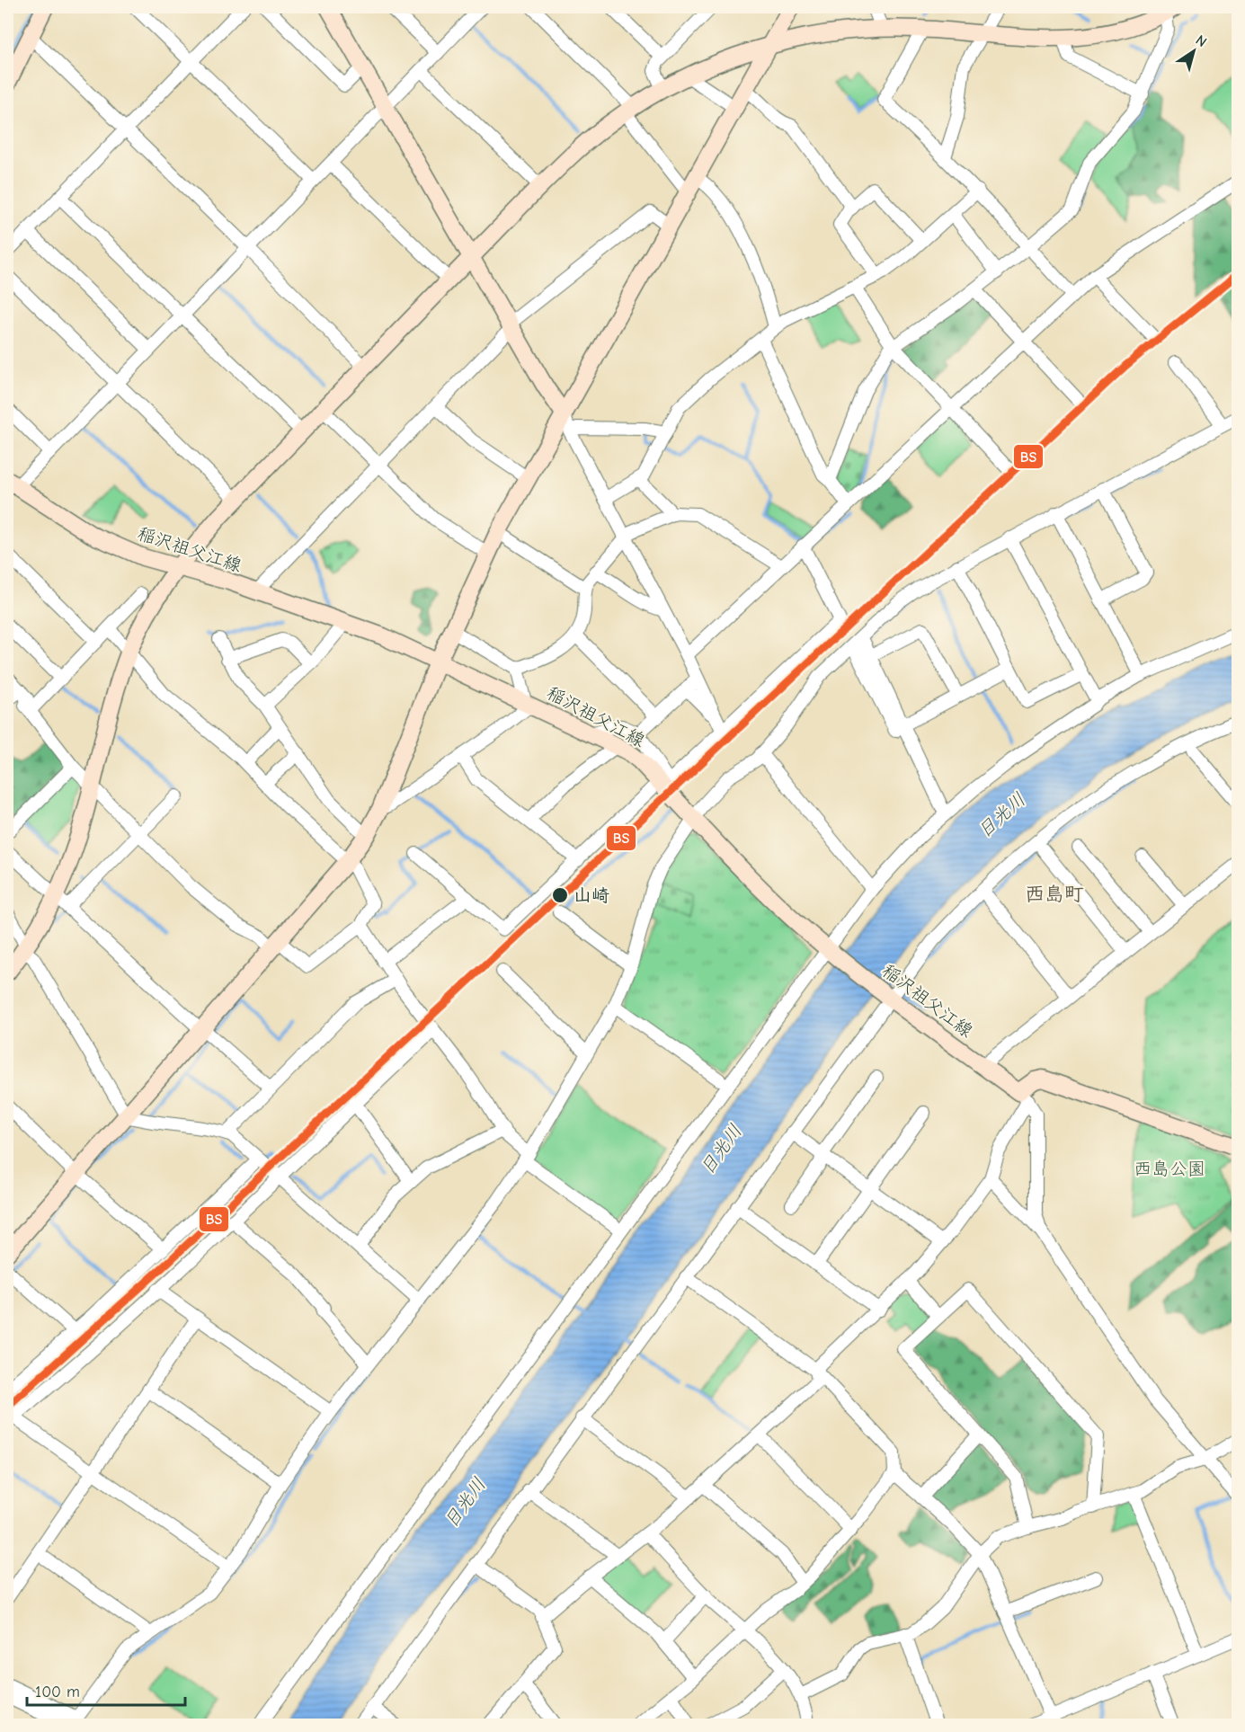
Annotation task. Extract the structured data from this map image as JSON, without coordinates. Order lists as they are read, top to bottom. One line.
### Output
{"streets":{"street":["稲沢祖父江線"]},"districts":["西島町"],"water":["日光川"],"parks":["西島公園"],"places":["山崎"],"lines":["transit line BS"],"scale_bar":"100 m","north":"top right"}
